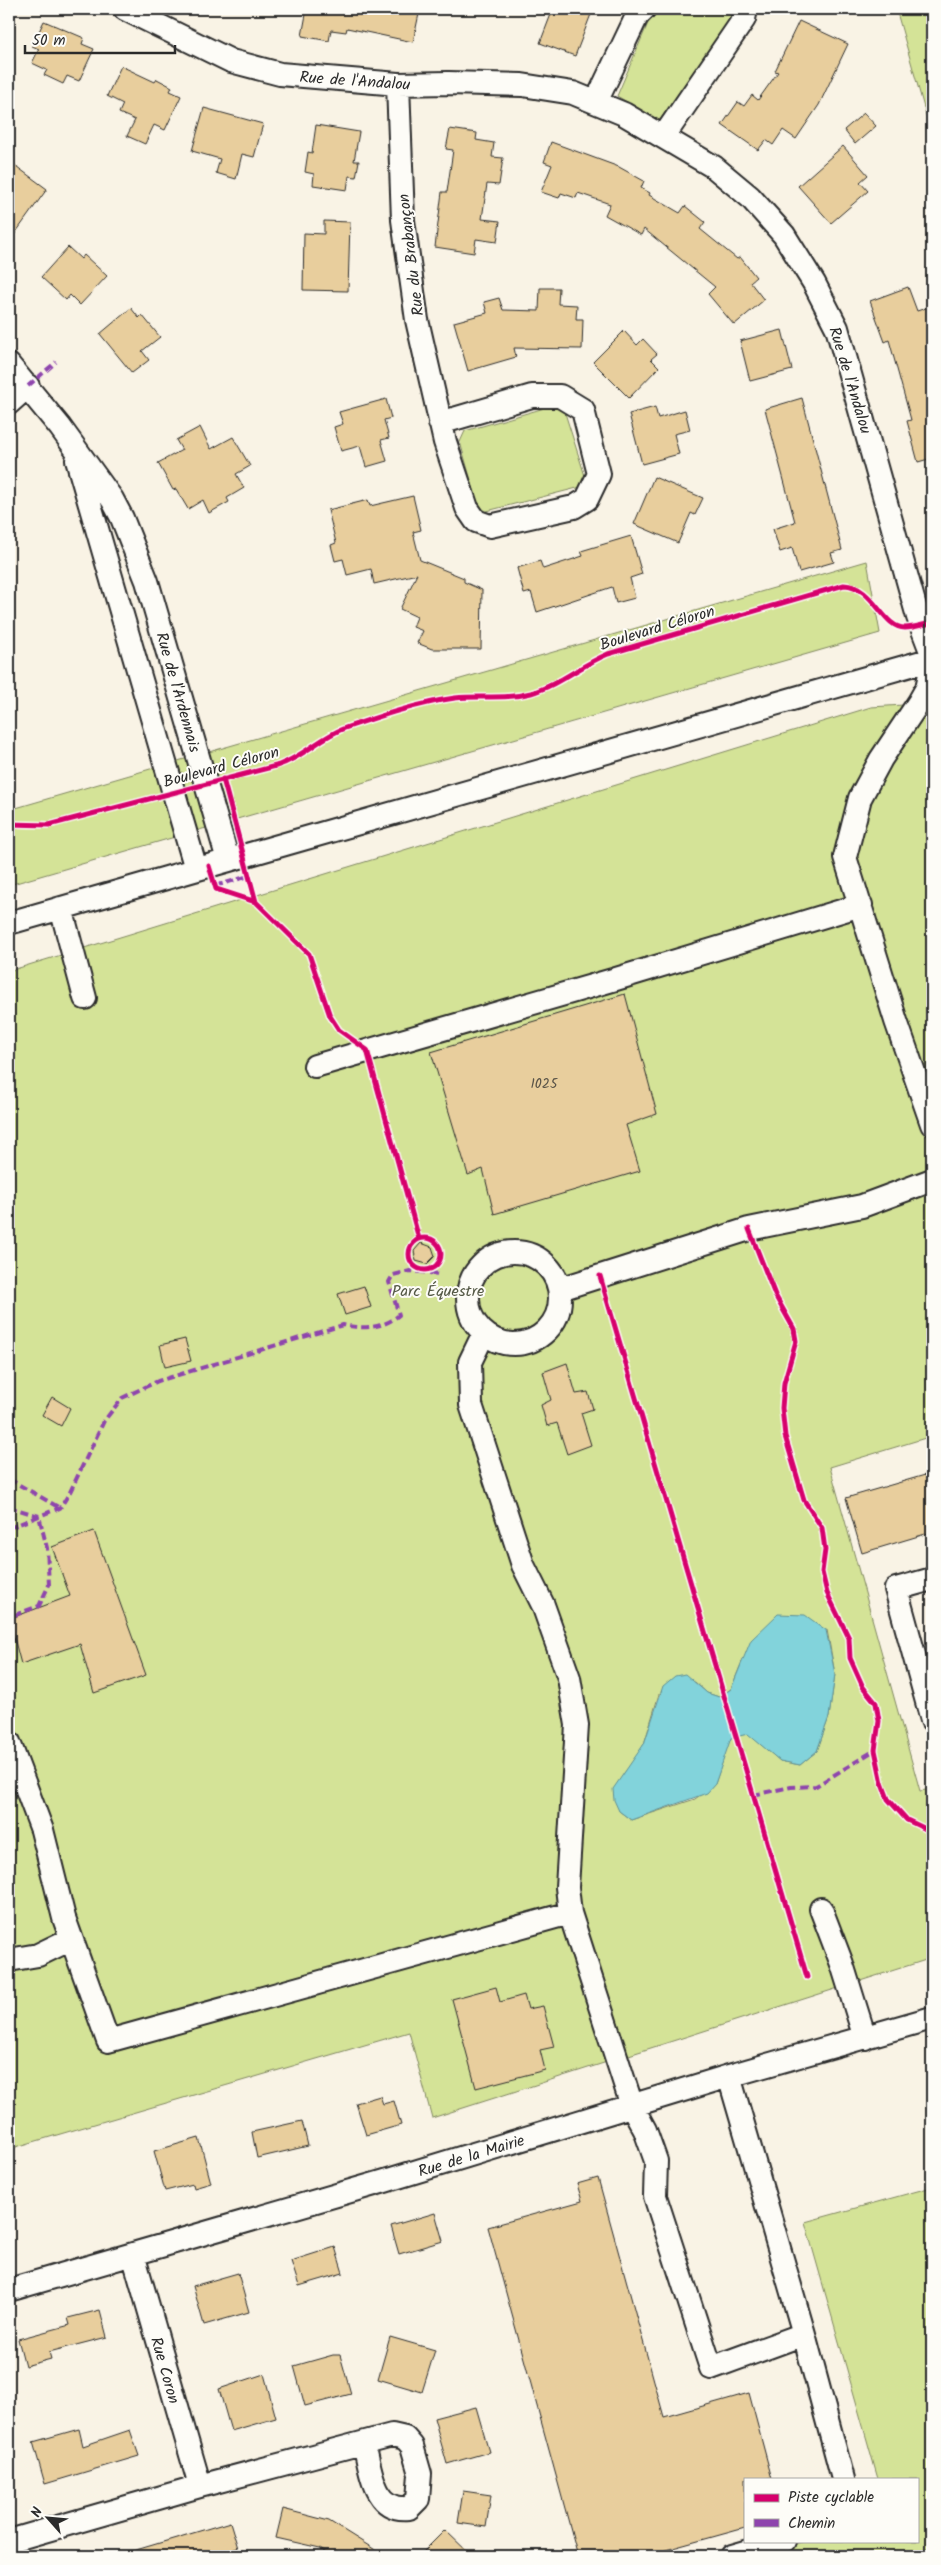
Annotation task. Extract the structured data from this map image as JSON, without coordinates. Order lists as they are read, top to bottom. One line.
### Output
{"streets":{"street":["Rue de l'Andalou","Rue du Brabançon","Rue de l'Ardennais","Rue de la Mairie","Rue Coron"],"cycle path":["Boulevard Céloron"]},"crossings":[["Rue de l'Andalou","Rue du Brabançon"],["Rue de la Mairie","Rue Coron"]],"parks":["Parc Équestre"],"house_numbers":["1025"],"legend":["Piste cyclable","Chemin"],"scale_bar":"50 m","north":"top left"}
